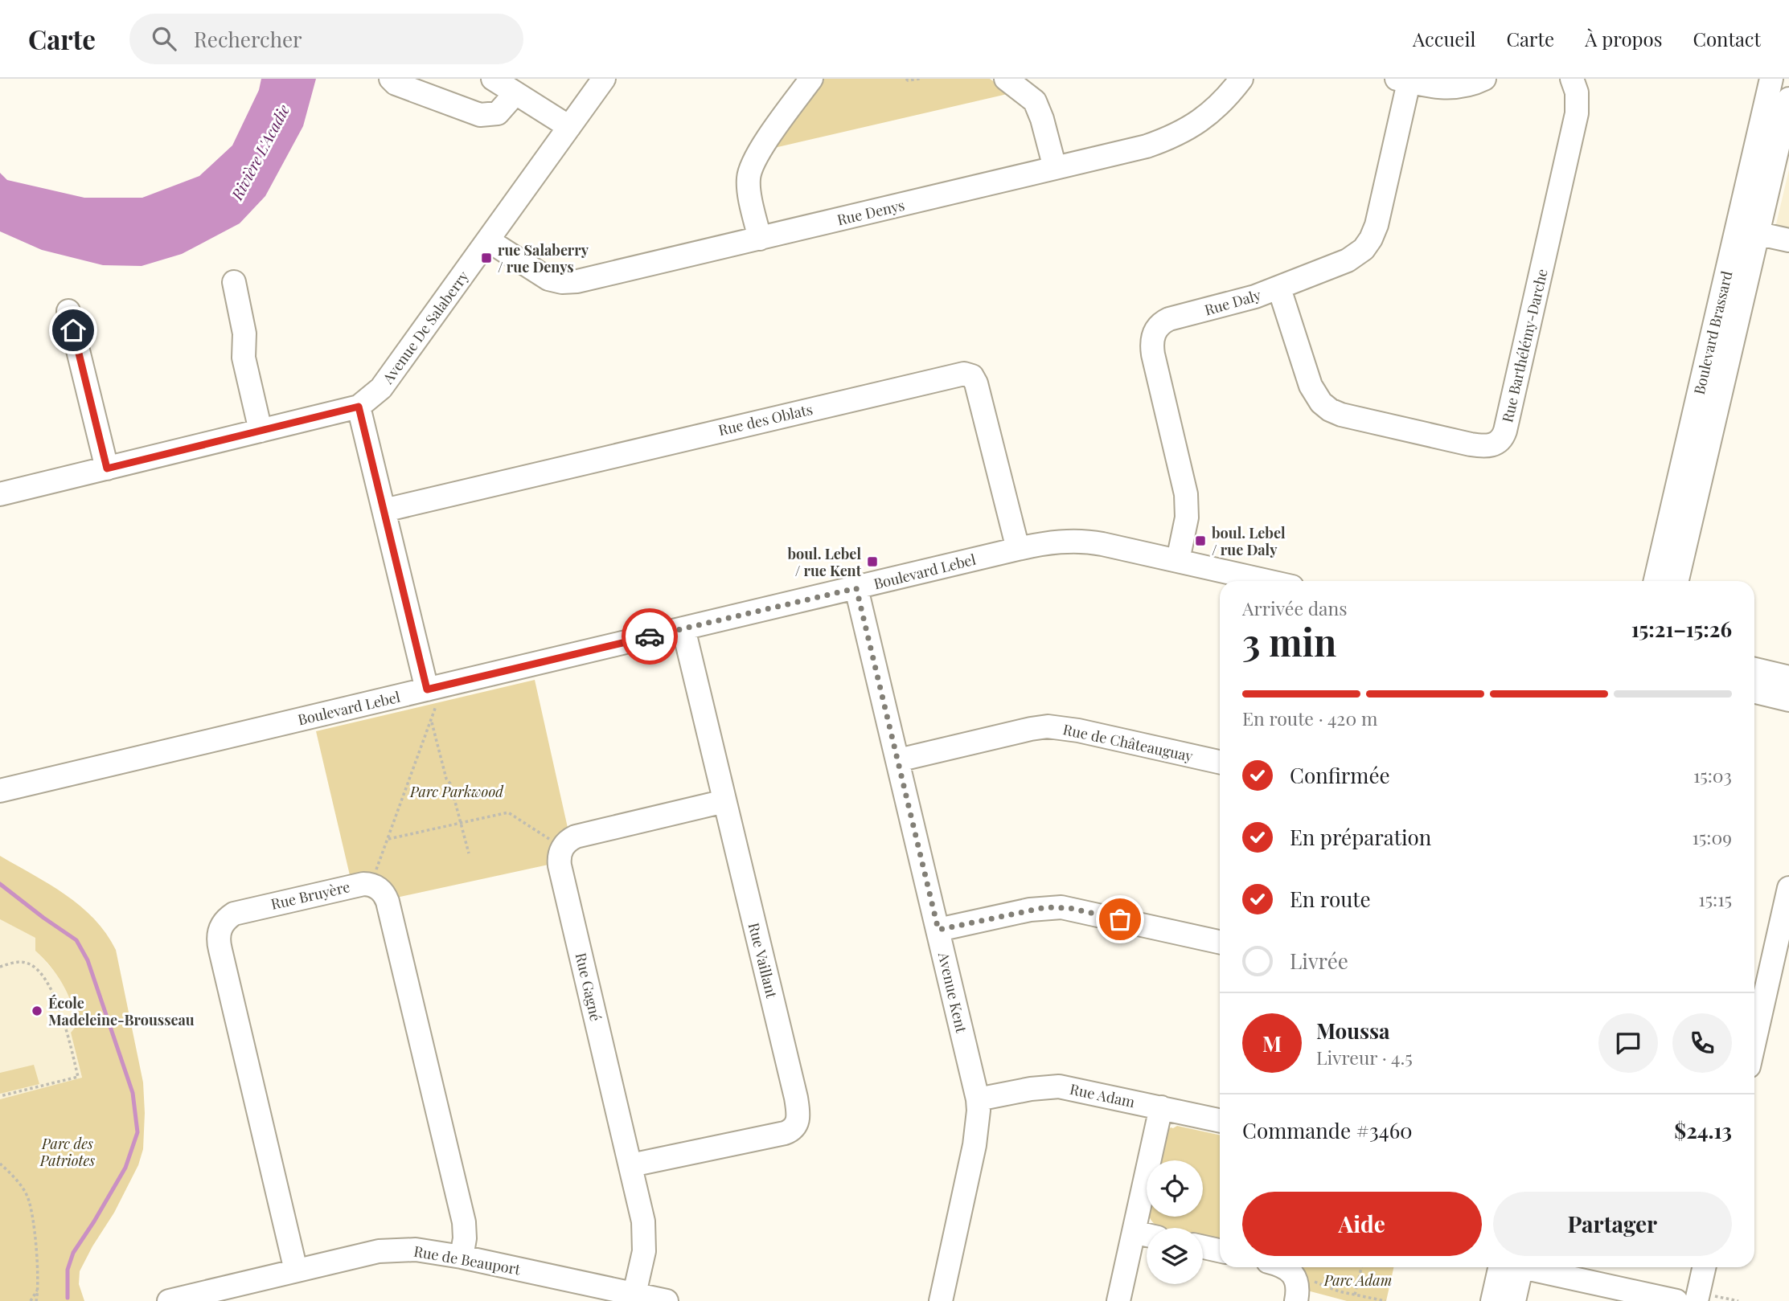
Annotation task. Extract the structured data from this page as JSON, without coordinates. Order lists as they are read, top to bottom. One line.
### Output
{"streets":{"street":["Rue Denys","Rue Daly","Avenue De Salaberry","Boulevard Brassard","Rue Barthélémy-Darche","Rue des Oblats","Boulevard Lebel","Rue de Châteauguay","Rue Bruyère","Rue Vaillant","Rue Gagné","Avenue Kent","Rue Adam","Rue de Beauport"]},"crossings":[["Rue Denys","Avenue De Salaberry"],["Rue Daly","Rue Barthélémy-Darche"],["Rue Daly","Boulevard Lebel"],["Rue des Oblats","Boulevard Lebel"],["Boulevard Lebel","Rue Vaillant"],["Boulevard Lebel","Avenue Kent"],["Rue de Châteauguay","Avenue Kent"],["Rue Bruyère","Rue de Beauport"],["Rue Vaillant","Rue Gagné"],["Rue Gagné","Rue de Beauport"],["Avenue Kent","Rue Adam"]],"water":["Rivière L'Acadie"],"parks":["Parc Parkwood","Parc des Patriotes","Parc Adam"],"places":{"transit":["rue Salaberry / rue Denys","boul. Lebel / rue Daly","boul. Lebel / rue Kent"],"other":["École Madeleine-Brousseau"]},"page":{"header":"Carte","search":"Rechercher","nav":["Accueil","Carte","À propos","Contact"],"heading":["3 min","Arrivée dans","15:21–15:26"],"panel":["Moussa","Livreur · 4.5","Commande #3460","$24.13"],"bar":"En route · 420 m","list":[["Confirmée","15:03"],["En préparation","15:09"],["En route","15:15"],"Livrée"],"round":"M","buttons":["Aide","Partager"]}}
